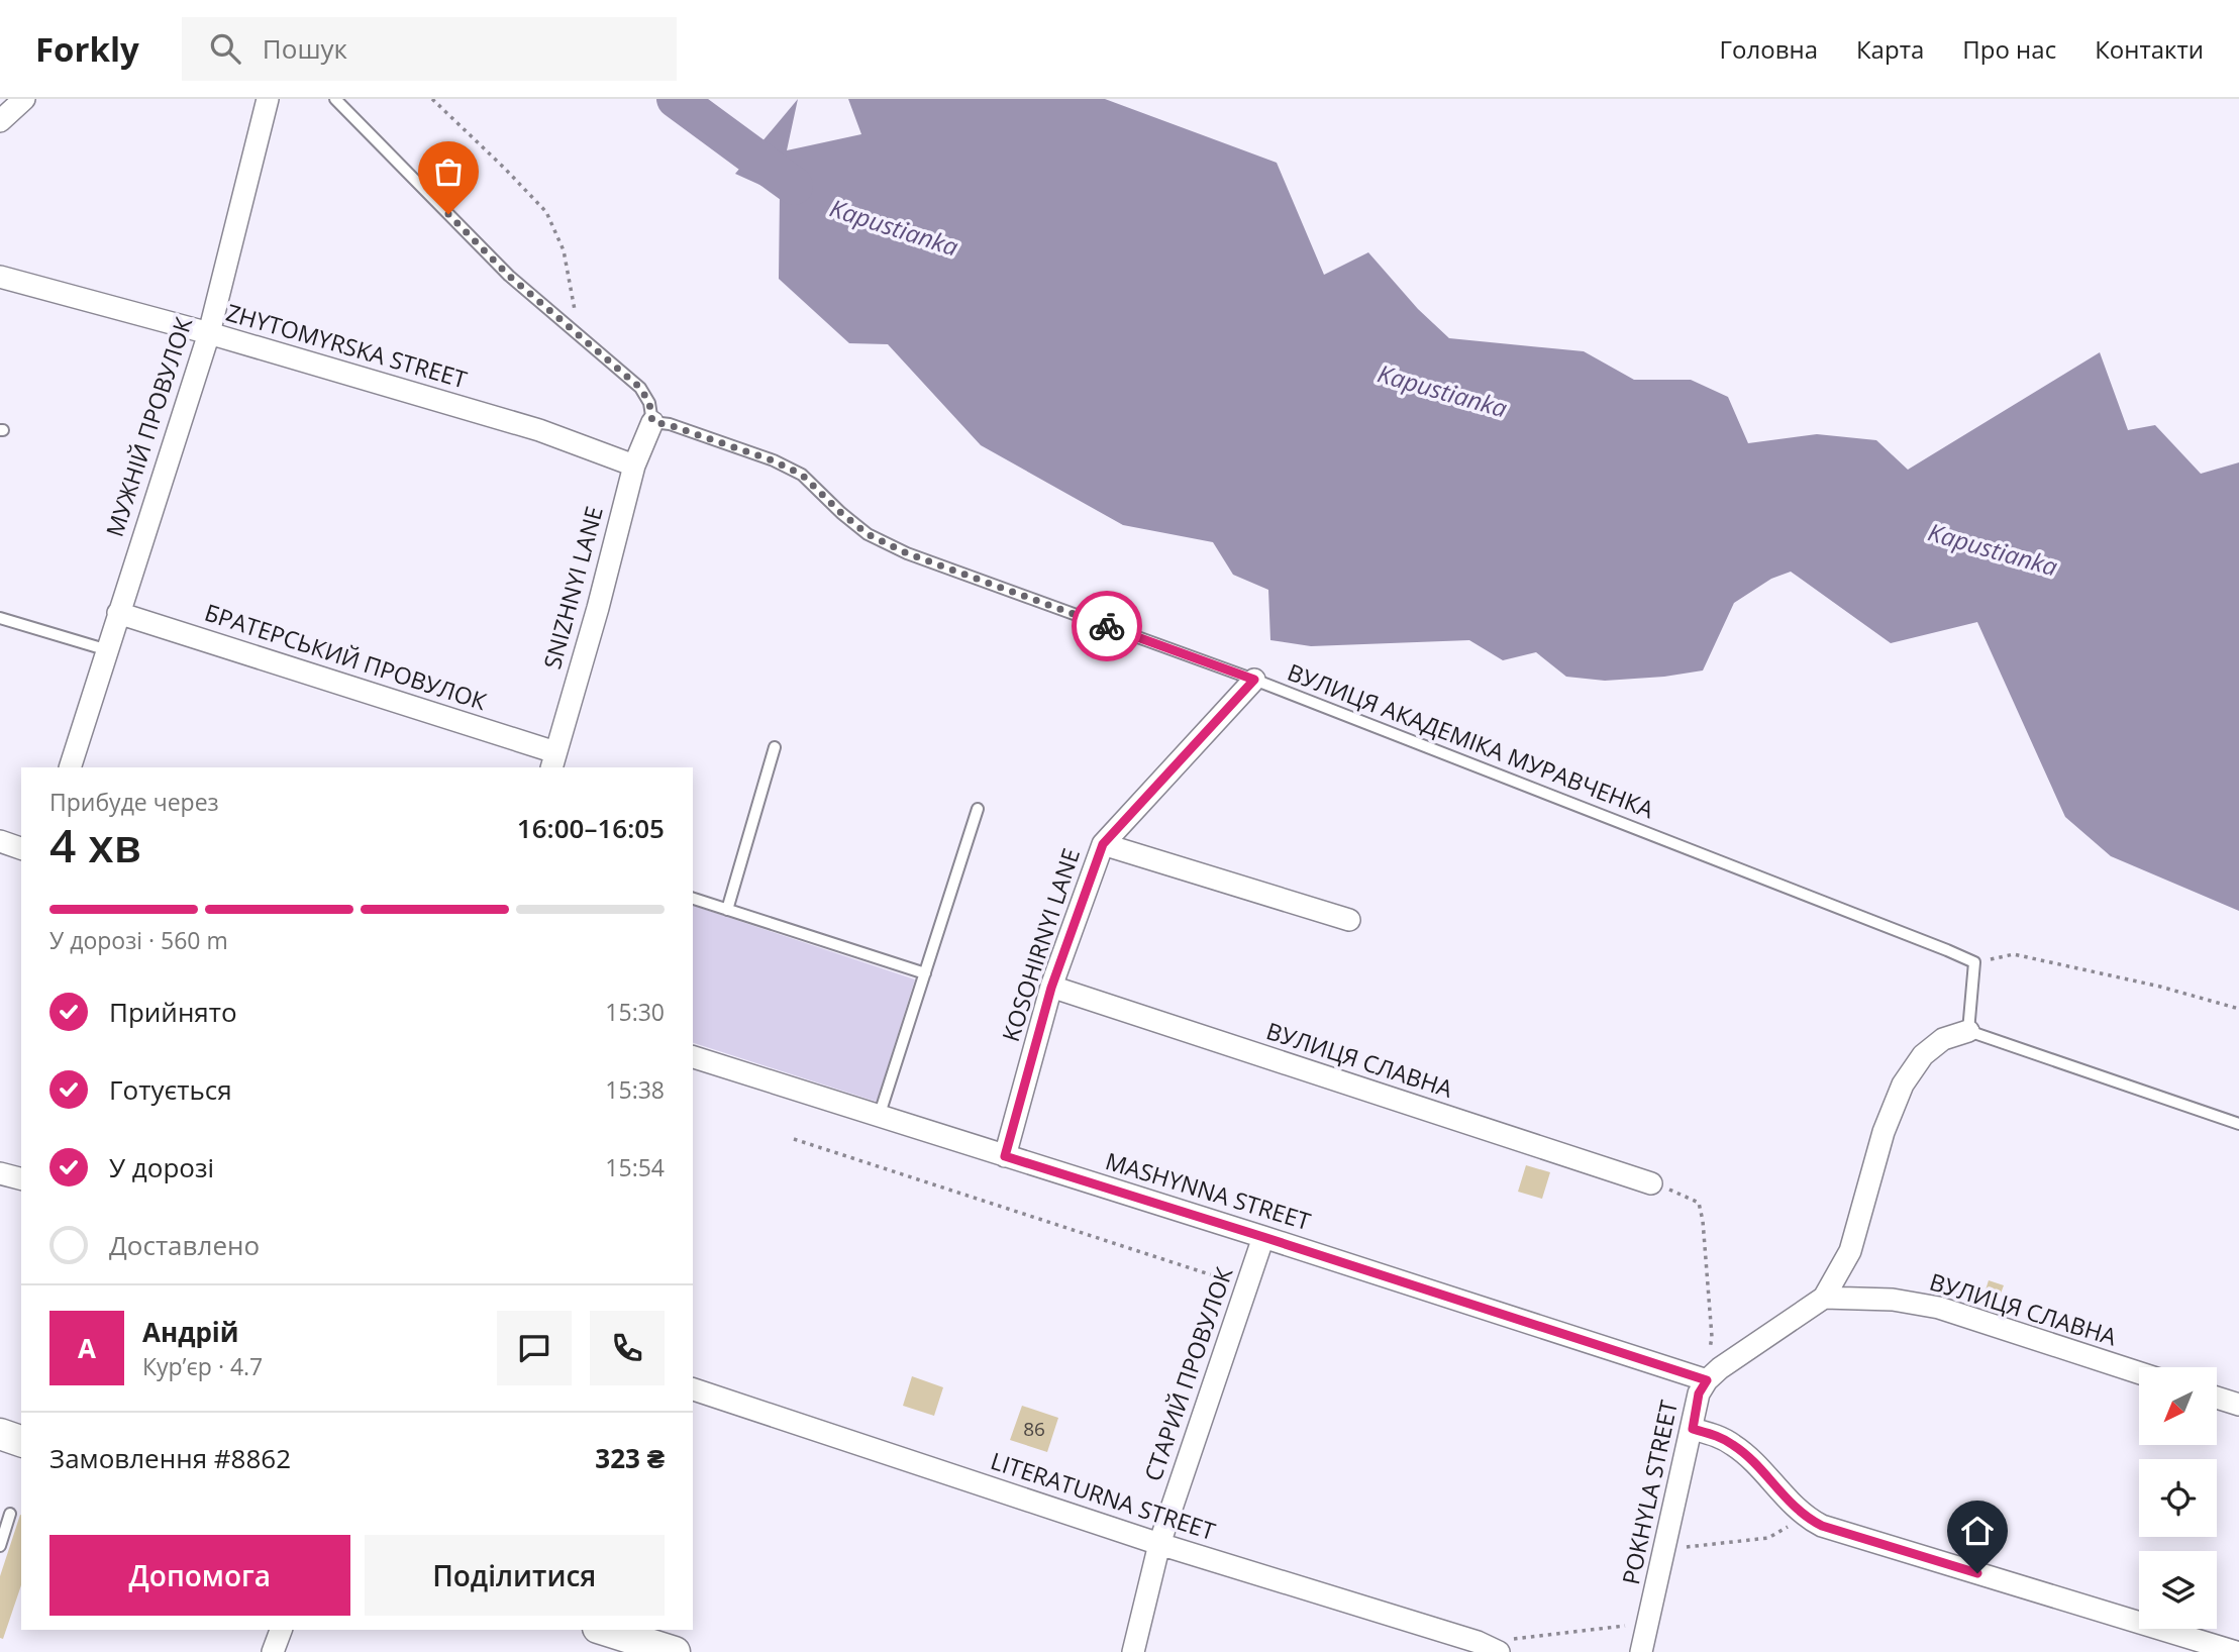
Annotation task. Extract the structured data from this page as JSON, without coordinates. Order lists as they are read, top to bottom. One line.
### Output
{"streets":{"street":["ZHYTOMYRSKA STREET","МУЖНІЙ ПРОВУЛОК","SNIZHNYI LANE","БРАТЕРСЬКИЙ ПРОВУЛОК","KOSOHIRNYI LANE","ВУЛИЦЯ СЛАВНА","MASHYNNA STREET","СТАРИЙ ПРОВУЛОК","POKHYLA STREET","LITERATURNA STREET"],"lane":["ВУЛИЦЯ АКАДЕМІКА МУРАВЧЕНКА"]},"crossings":[["ZHYTOMYRSKA STREET","МУЖНІЙ ПРОВУЛОК"],["ZHYTOMYRSKA STREET","SNIZHNYI LANE"],["МУЖНІЙ ПРОВУЛОК","БРАТЕРСЬКИЙ ПРОВУЛОК"],["SNIZHNYI LANE","БРАТЕРСЬКИЙ ПРОВУЛОК"],["SNIZHNYI LANE","ВУЛИЦЯ АКАДЕМІКА МУРАВЧЕНКА"],["ВУЛИЦЯ АКАДЕМІКА МУРАВЧЕНКА","KOSOHIRNYI LANE"],["KOSOHIRNYI LANE","ВУЛИЦЯ СЛАВНА"],["KOSOHIRNYI LANE","MASHYNNA STREET"],["ВУЛИЦЯ СЛАВНА","POKHYLA STREET"],["MASHYNNA STREET","СТАРИЙ ПРОВУЛОК"],["MASHYNNA STREET","POKHYLA STREET"],["СТАРИЙ ПРОВУЛОК","LITERATURNA STREET"]],"water":["Kapustianka"],"house_numbers":["86"],"north":"bottom left","page":{"header":"Forkly","search":"Пошук","nav":["Головна","Карта","Про нас","Контакти"],"heading":["4 хв","Прибуде через","16:00–16:05"],"panel":["Андрій","Кур’єр · 4.7","Замовлення #8862","323 ₴"],"bar":"У дорозі · 560 m","list":[["Прийнято","15:30"],["Готується","15:38"],["У дорозі","15:54"],"Доставлено"],"round":"А","buttons":["Допомога","Поділитися"]}}
